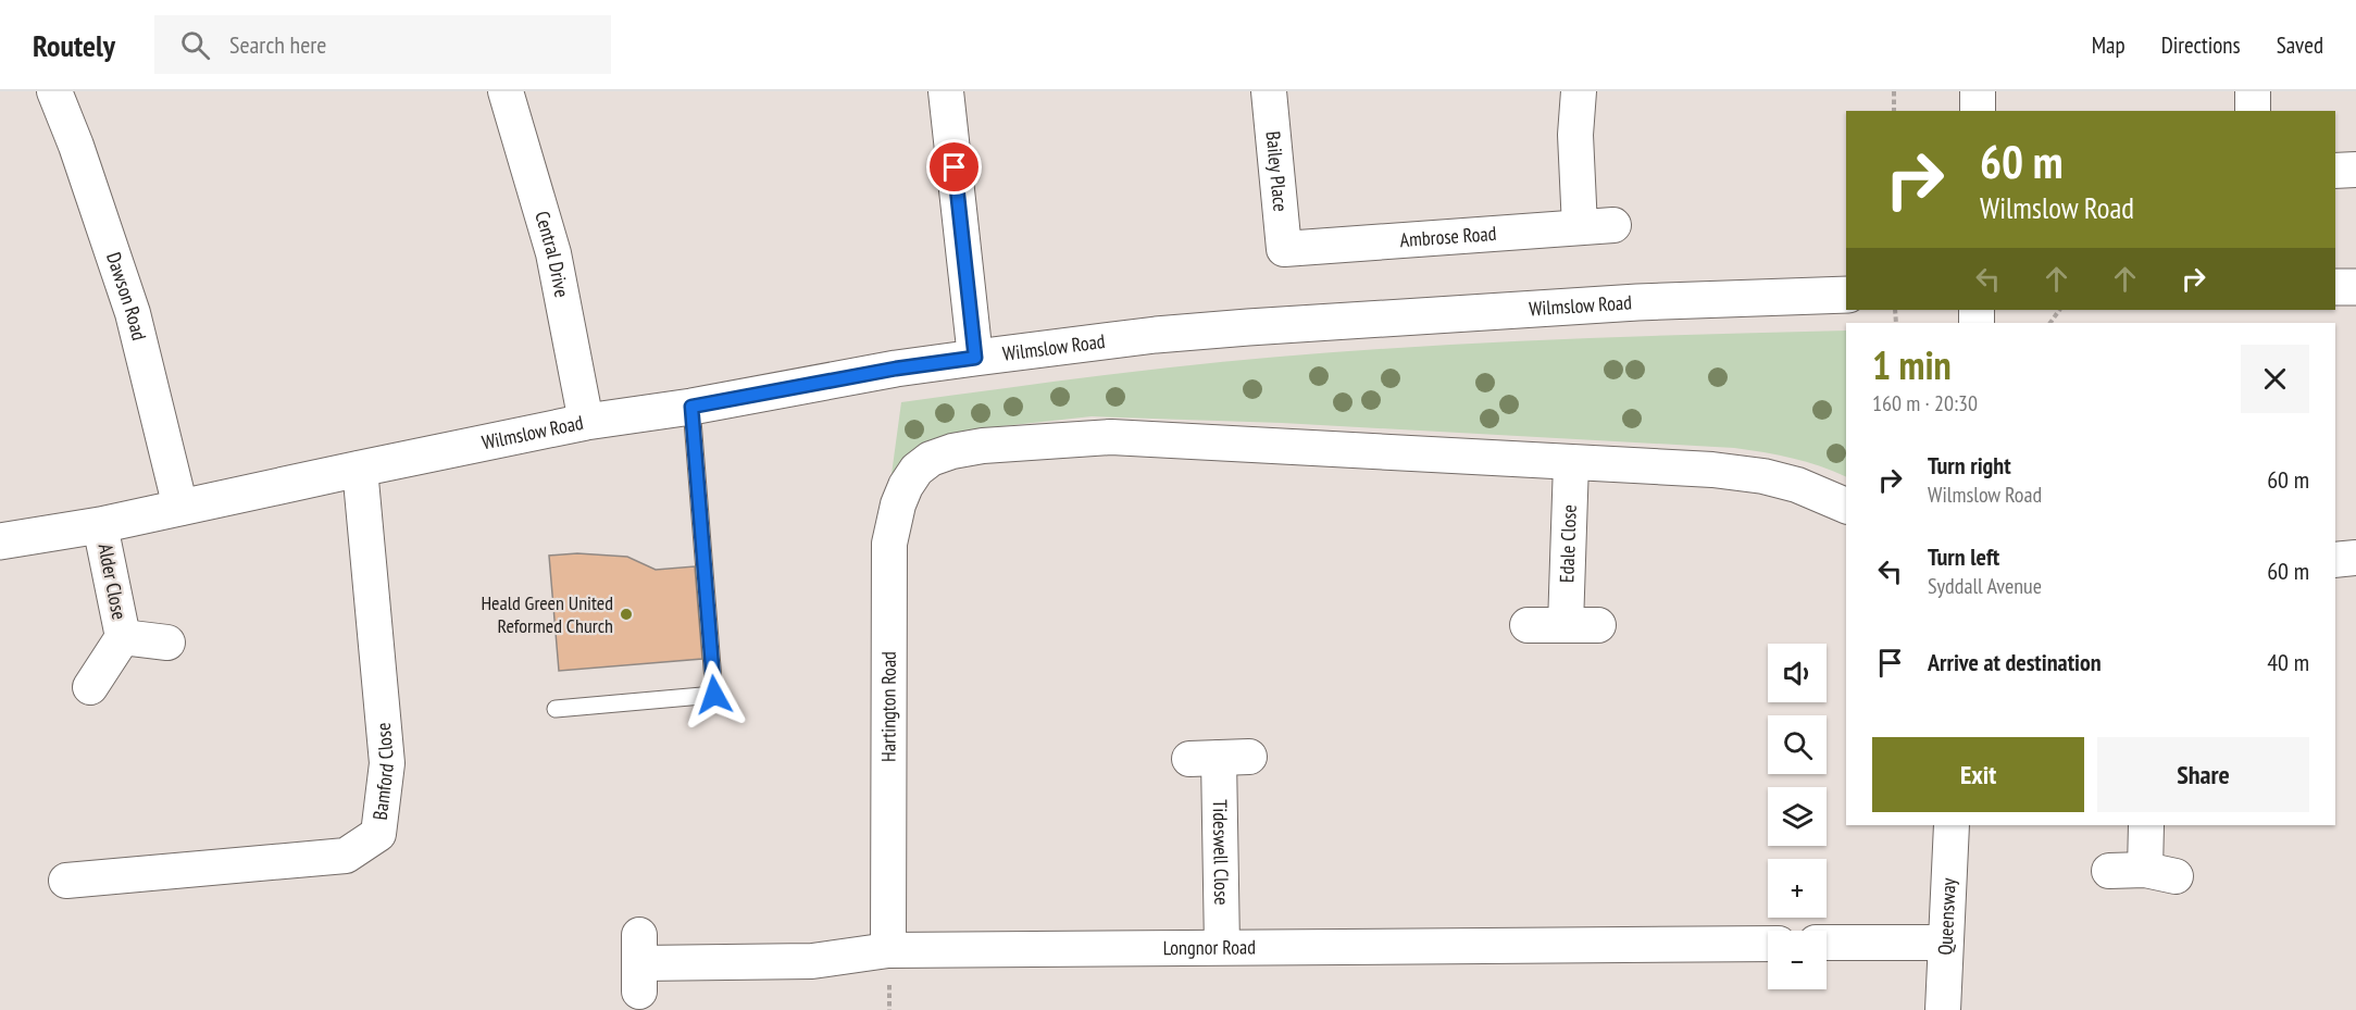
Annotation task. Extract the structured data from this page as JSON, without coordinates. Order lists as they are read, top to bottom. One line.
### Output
{"streets":{"main road":["Wilmslow Road"],"street":["Bailey Place","Ambrose Road","Central Drive","Dawson Road","Edale Close","Alder Close","Hartington Road","Bamford Close","Tideswell Close","Queensway","Longnor Road"]},"crossings":[["Bailey Place","Ambrose Road"],["Central Drive","Wilmslow Road"],["Dawson Road","Wilmslow Road"],["Wilmslow Road","Alder Close"],["Wilmslow Road","Bamford Close"],["Edale Close","Hartington Road"],["Hartington Road","Longnor Road"],["Tideswell Close","Longnor Road"]],"places":["Heald Green United Reformed Church"],"page":{"header":"Routely","search":"Search here","nav":["Map","Directions","Saved"],"turn":["60 m","Wilmslow Road"],"heading":["1 min","160 m · 20:30"],"list":[{"name":"Turn right","note":"Wilmslow Road","value":"60 m"},{"name":"Turn left","note":"Syddall Avenue","value":"60 m"},{"name":"Arrive at destination","value":"40 m"}],"map_buttons":["+","−"],"buttons":["Exit","Share"]}}
